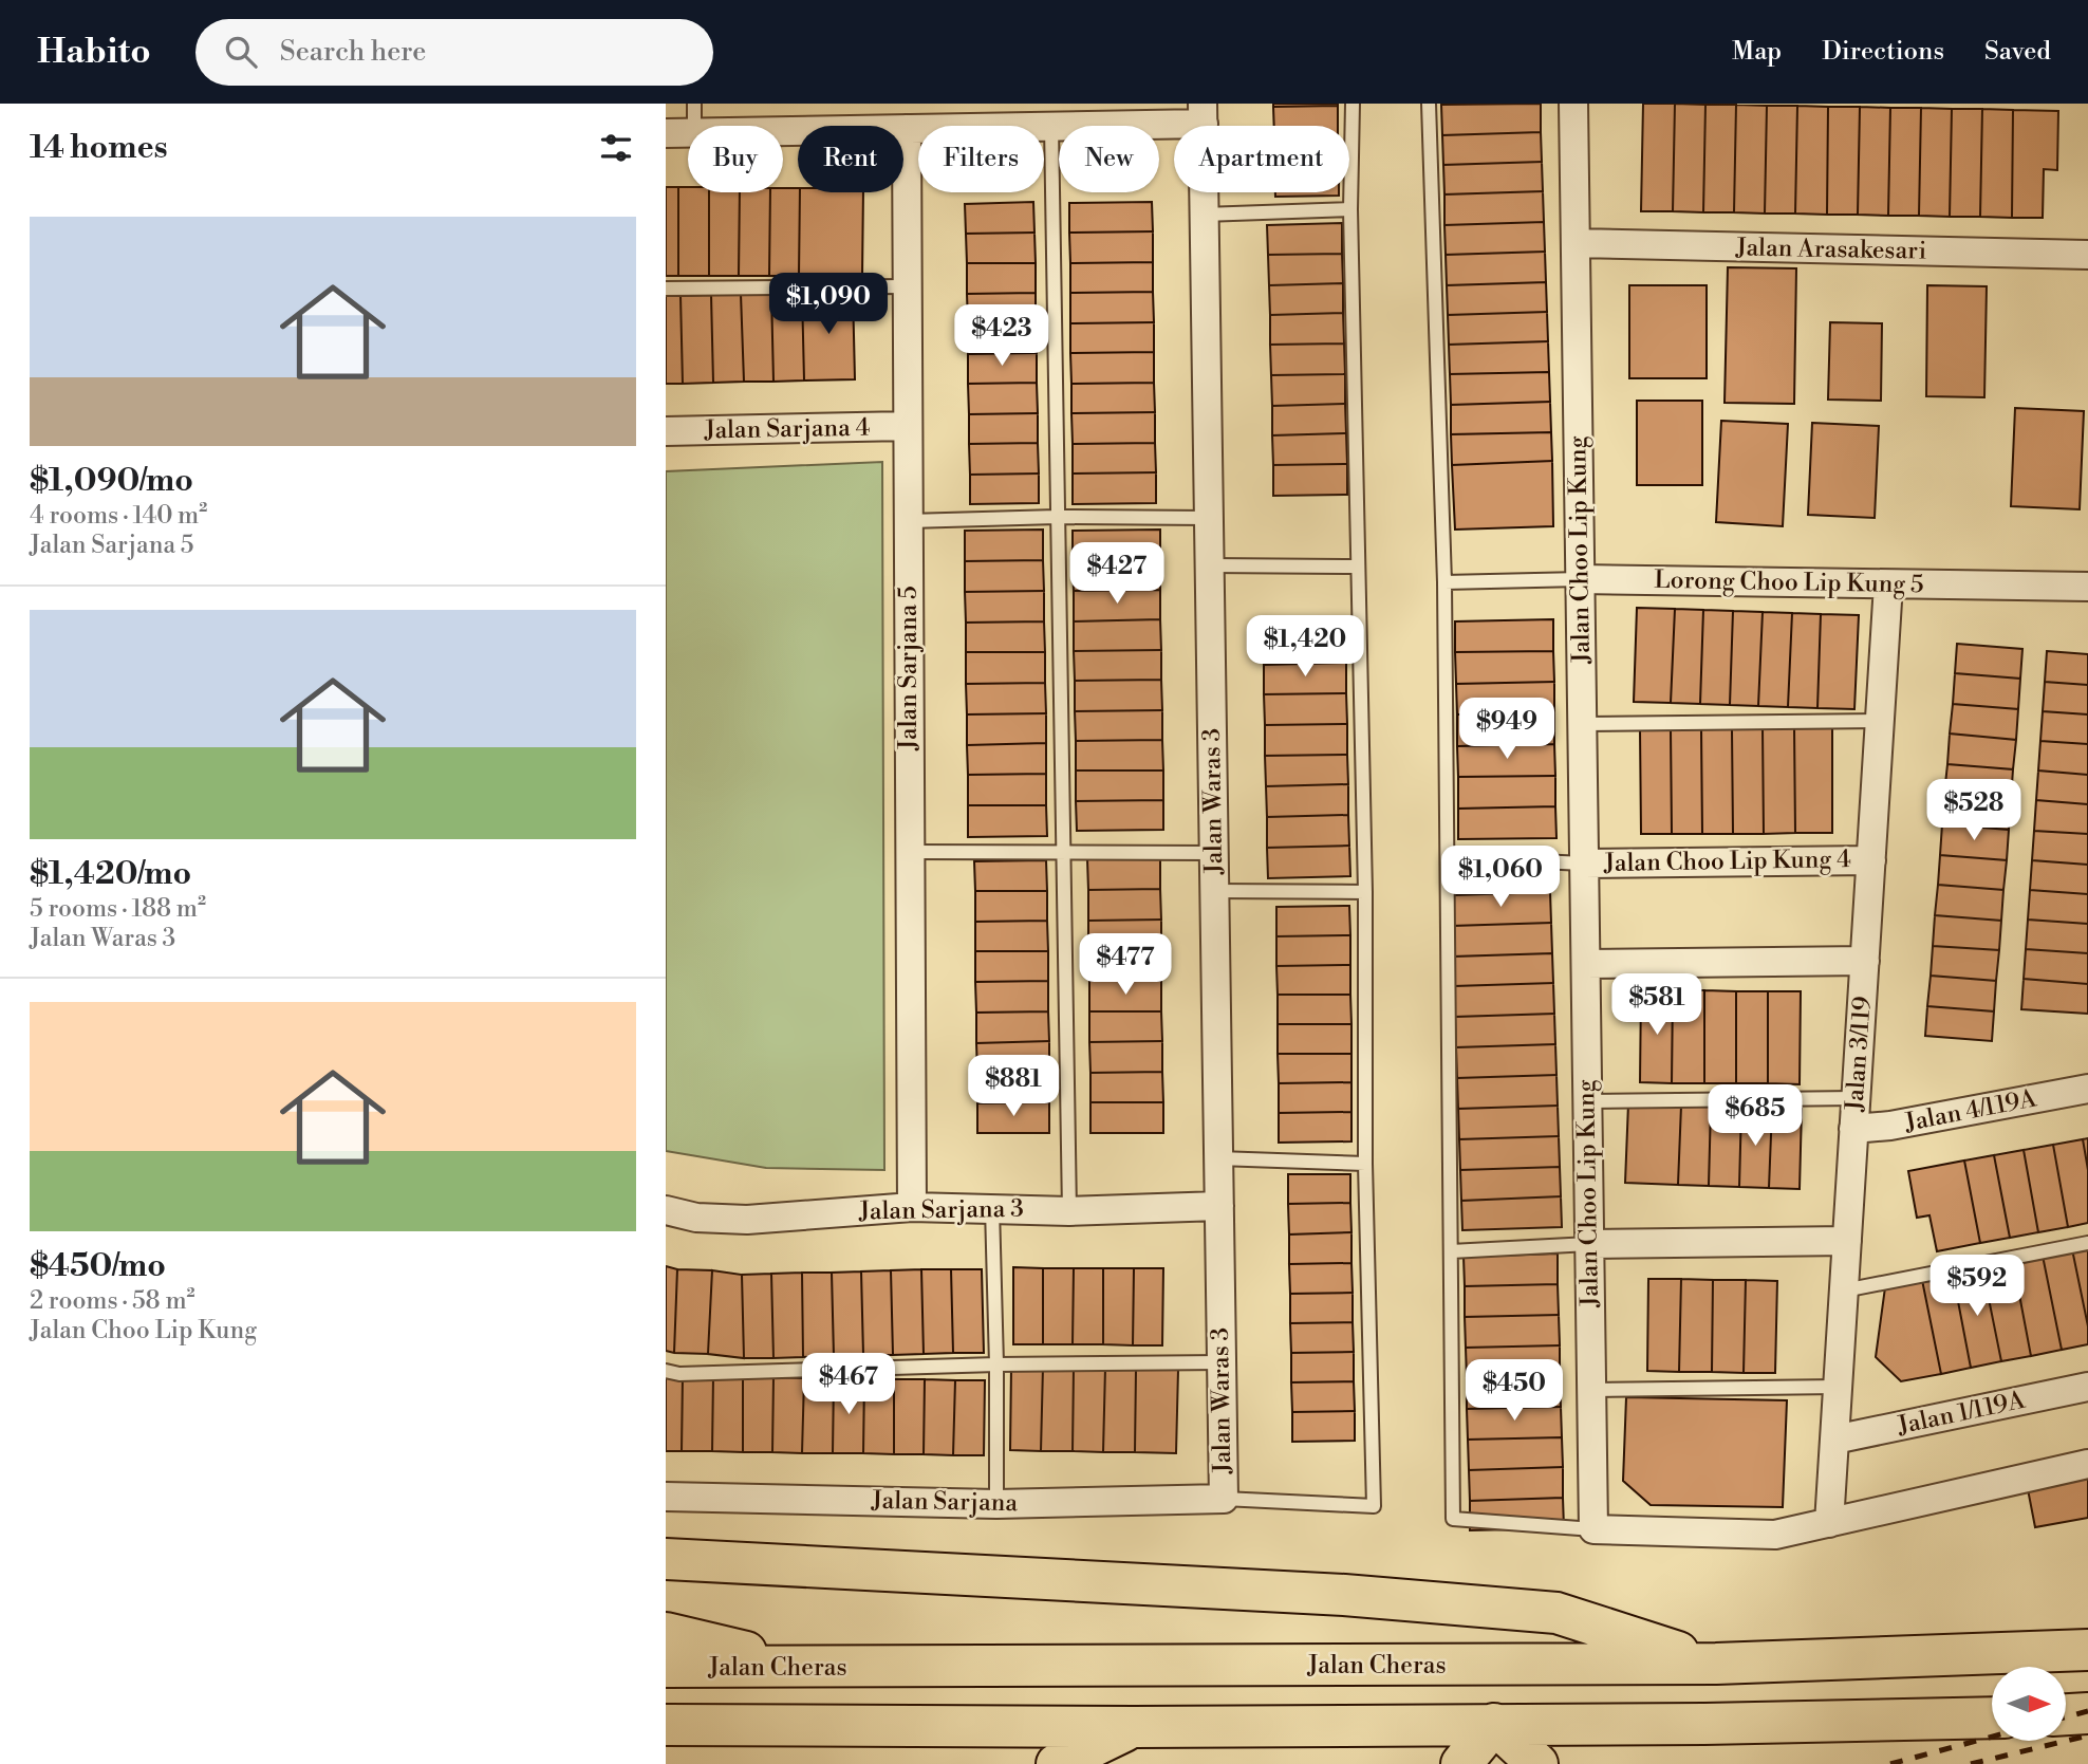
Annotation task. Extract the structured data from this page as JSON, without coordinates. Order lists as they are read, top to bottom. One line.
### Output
{"streets":{"highway":["Jalan Cheras"],"street":["Jalan Arasakesari","Jalan Sarjana 4","Jalan Choo Lip Kung","Lorong Choo Lip Kung 5","Jalan Sarjana 5","Jalan Waras 3","Jalan Choo Lip Kung 4","Jalan 3/119","Jalan 4/119A","Jalan Sarjana 3","Jalan 1/119A","Jalan Sarjana"]},"crossings":[["Jalan Arasakesari","Jalan Choo Lip Kung"],["Jalan Sarjana 4","Jalan Sarjana 5"],["Jalan Choo Lip Kung","Lorong Choo Lip Kung 5"],["Jalan Choo Lip Kung","Jalan Choo Lip Kung 4"],["Lorong Choo Lip Kung 5","Jalan 3/119"],["Jalan Sarjana 5","Jalan Sarjana 3"],["Jalan Waras 3","Jalan Sarjana 3"],["Jalan Waras 3","Jalan Sarjana"],["Jalan Choo Lip Kung 4","Jalan 3/119"],["Jalan 3/119","Jalan 4/119A"],["Jalan 3/119","Jalan 1/119A"]],"north":"right","page":{"header":"Habito","search":"Search here","nav":["Map","Directions","Saved"],"heading":"14 homes","chip":["Buy","Rent","Filters","New","Apartment"],"list":[{"name":"$1,090/mo","note":"4 rooms · 140 m² · Jalan Sarjana 5"},{"name":"$1,420/mo","note":"5 rooms · 188 m² · Jalan Waras 3"},{"name":"$450/mo","note":"2 rooms · 58 m² · Jalan Choo Lip Kung"}],"price":["$1,090","$423","$427","$1,420","$949","$528","$1,060","$477","$581","$881","$685","$592","$467","$450"]}}
